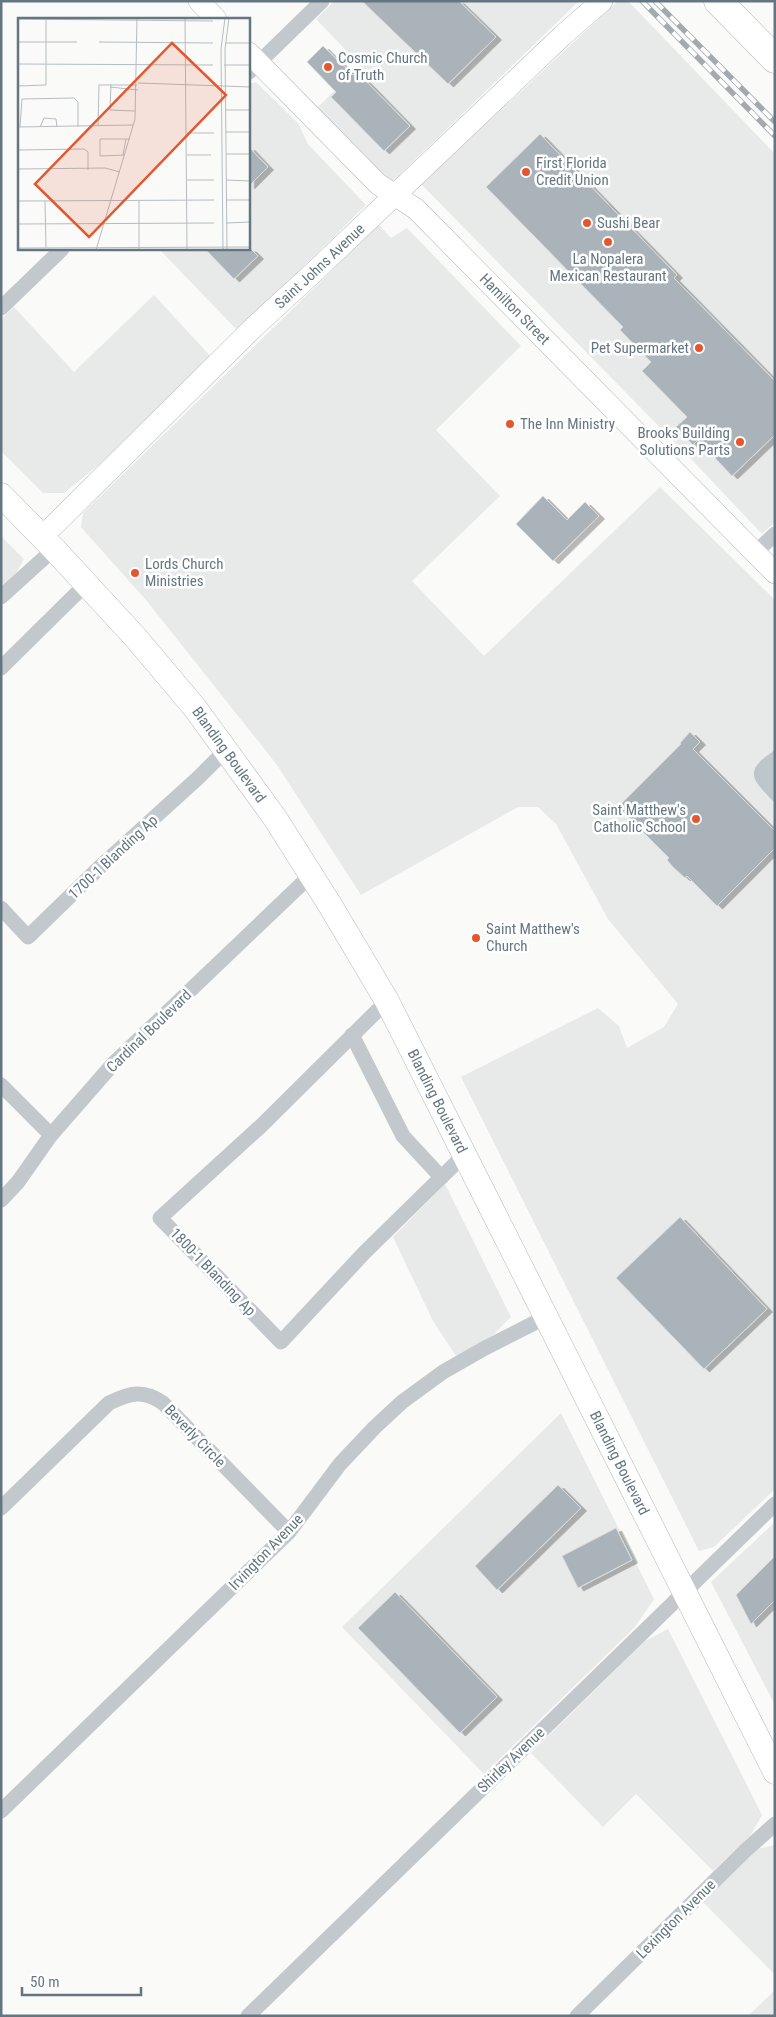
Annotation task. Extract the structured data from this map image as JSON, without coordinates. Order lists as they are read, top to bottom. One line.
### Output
{"streets":{"main road":["Blanding Boulevard"],"street":["Saint Johns Avenue","Hamilton Street","1700-1 Blanding Ap","Cardinal Boulevard","1800-1 Blanding Ap","Beverly Circle","Irvington Avenue","Shirley Avenue","Lexington Avenue"]},"crossings":[["Saint Johns Avenue","Hamilton Street"],["Saint Johns Avenue","Blanding Boulevard"],["Blanding Boulevard","1700-1 Blanding Ap"],["Blanding Boulevard","Cardinal Boulevard"],["Blanding Boulevard","1800-1 Blanding Ap"],["Blanding Boulevard","Irvington Avenue"],["Blanding Boulevard","Shirley Avenue"],["Beverly Circle","Irvington Avenue"]],"places":["Cosmic Church of Truth","First Florida Credit Union","Sushi Bear","La Nopalera Mexican Restaurant","Pet Supermarket","The Inn Ministry","Brooks Building Solutions Parts","Lords Church Ministries","Saint Matthew's Catholic School","Saint Matthew's Church"],"scale_bar":"50 m"}
